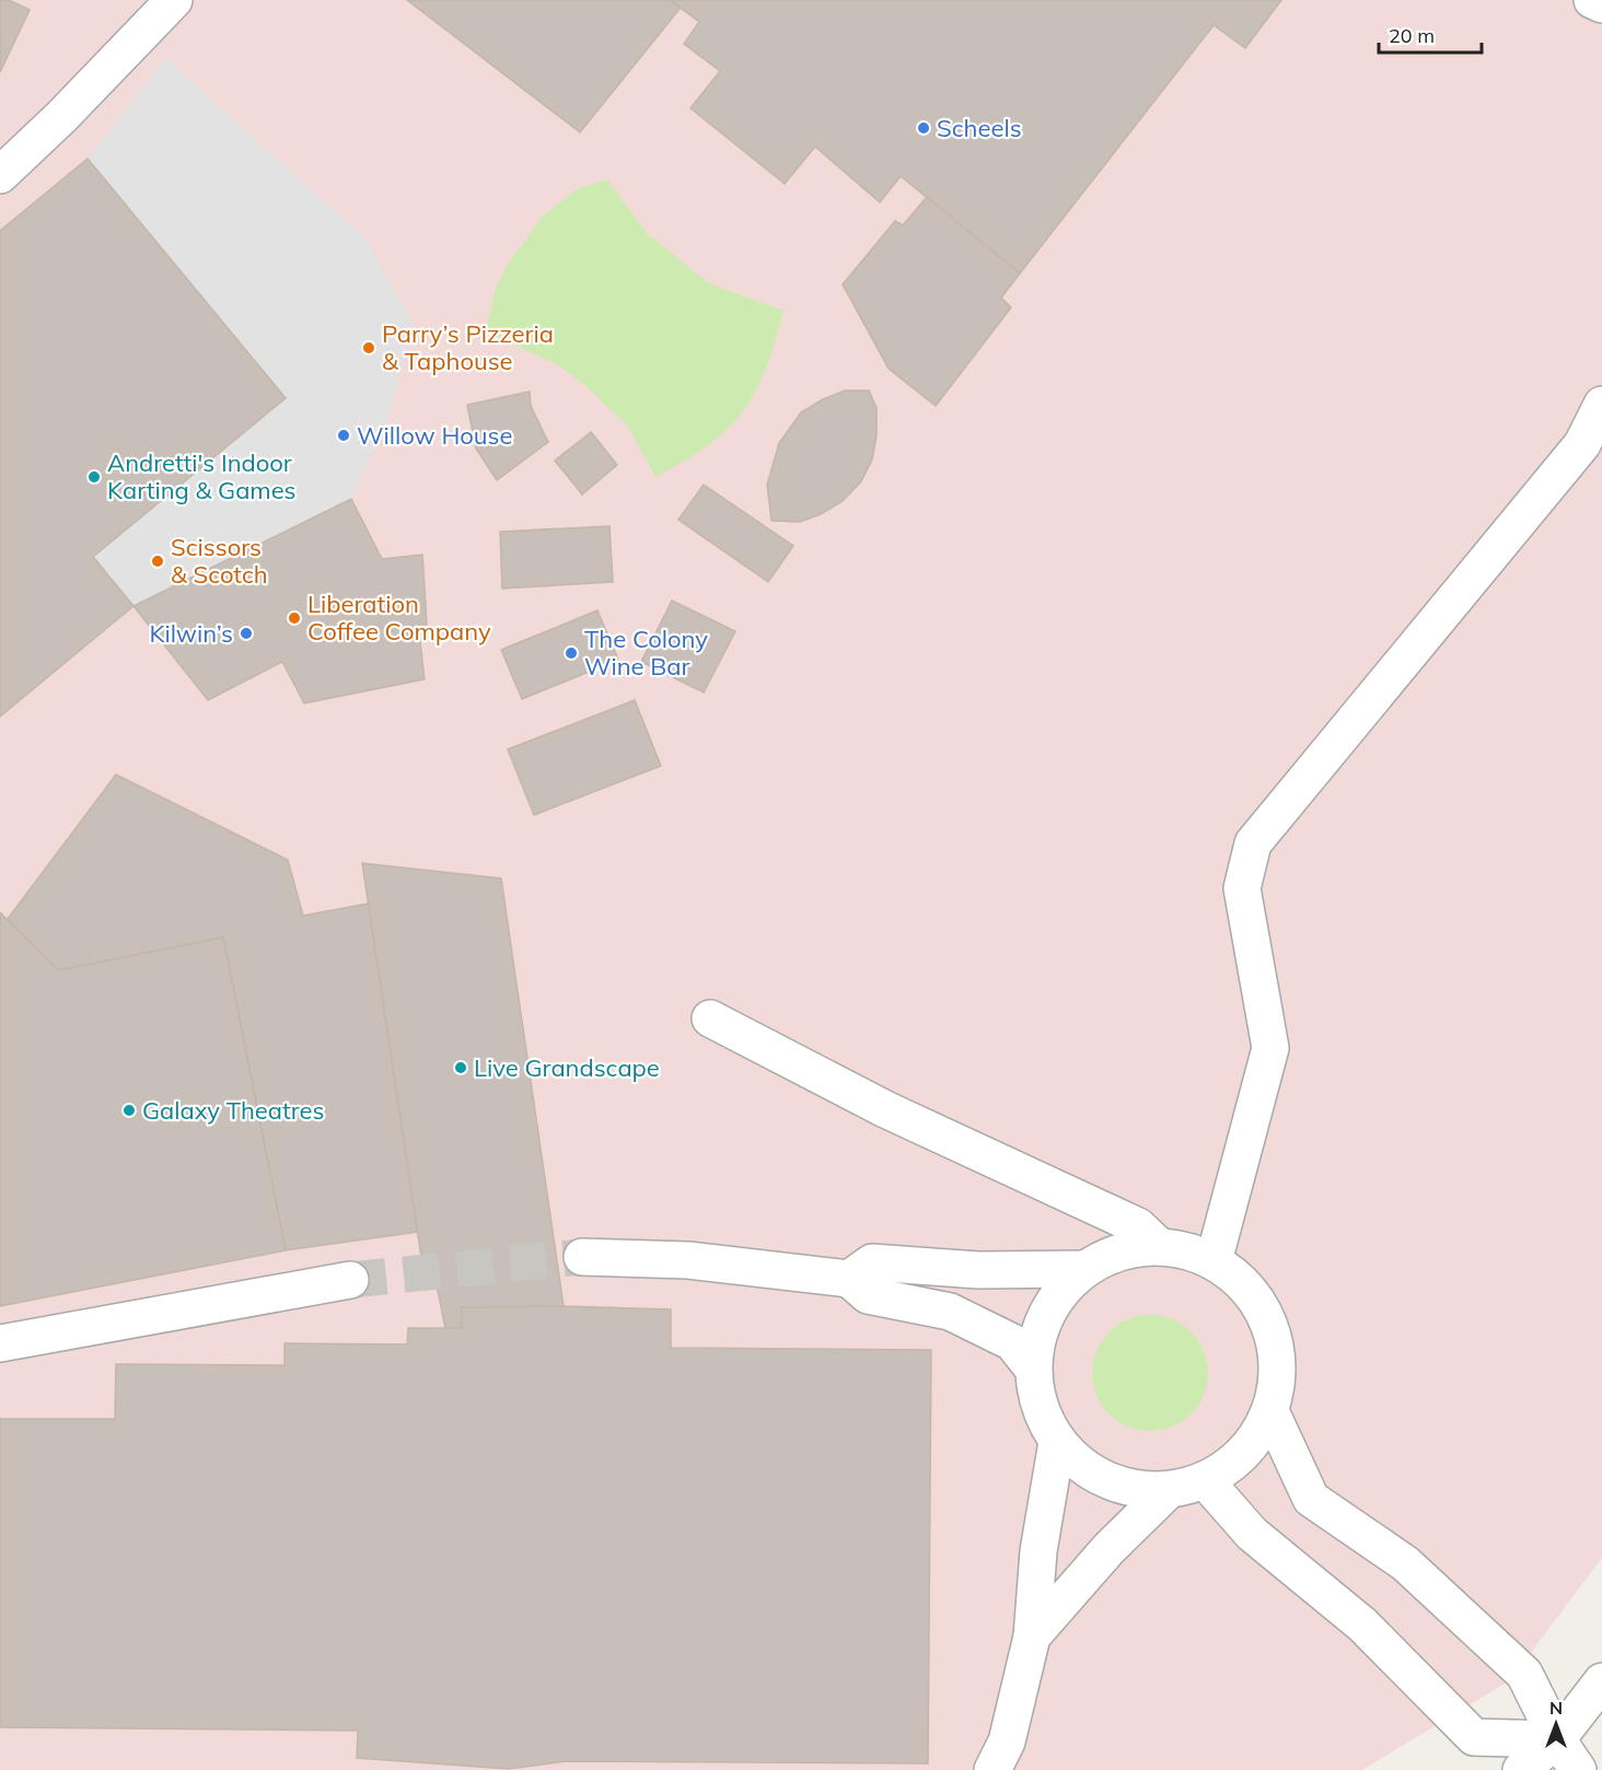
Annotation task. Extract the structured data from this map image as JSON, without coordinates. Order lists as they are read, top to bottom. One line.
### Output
{"places":["Scheels","Parry’s Pizzeria & Taphouse","Willow House","Andretti's Indoor Karting & Games","Scissors & Scotch","Liberation Coffee Company","Kilwin’s","The Colony Wine Bar","Live Grandscape","Galaxy Theatres"],"scale_bar":"20 m","north":"top"}
